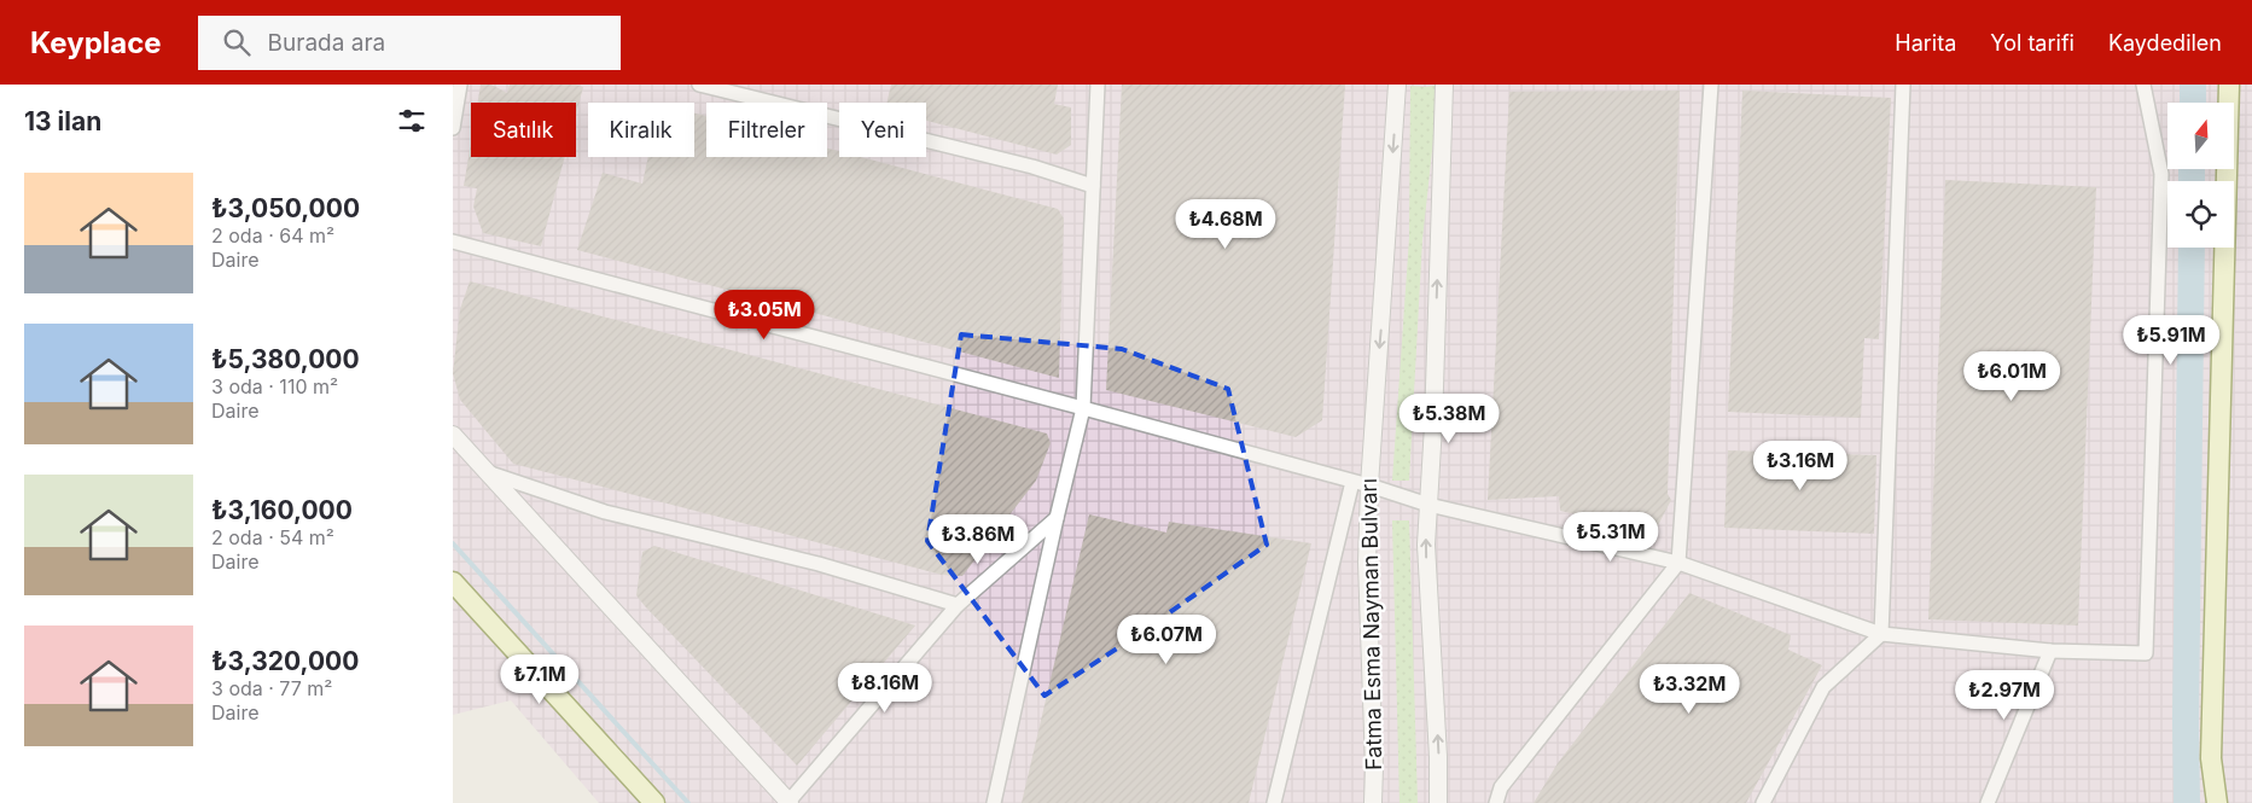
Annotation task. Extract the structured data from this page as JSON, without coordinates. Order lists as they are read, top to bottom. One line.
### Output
{"streets":{"street":["Fatma Esma Nayman Bulvarı"]},"north":"top","page":{"header":"Keyplace","search":"Burada ara","nav":["Harita","Yol tarifi","Kaydedilen"],"heading":"13 ilan","chip":["Satılık","Kiralık","Filtreler","Yeni"],"list":[{"name":"₺3,050,000","note":"2 oda · 64 m² · Daire"},{"name":"₺5,380,000","note":"3 oda · 110 m² · Daire"},{"name":"₺3,160,000","note":"2 oda · 54 m² · Daire"},{"name":"₺3,320,000","note":"3 oda · 77 m² · Daire"}],"price":["₺4.68M","₺3.05M","₺5.91M","₺6.01M","₺5.38M","₺3.16M","₺5.31M","₺3.86M","₺6.07M","₺7.1M","₺8.16M","₺3.32M","₺2.97M"]}}
